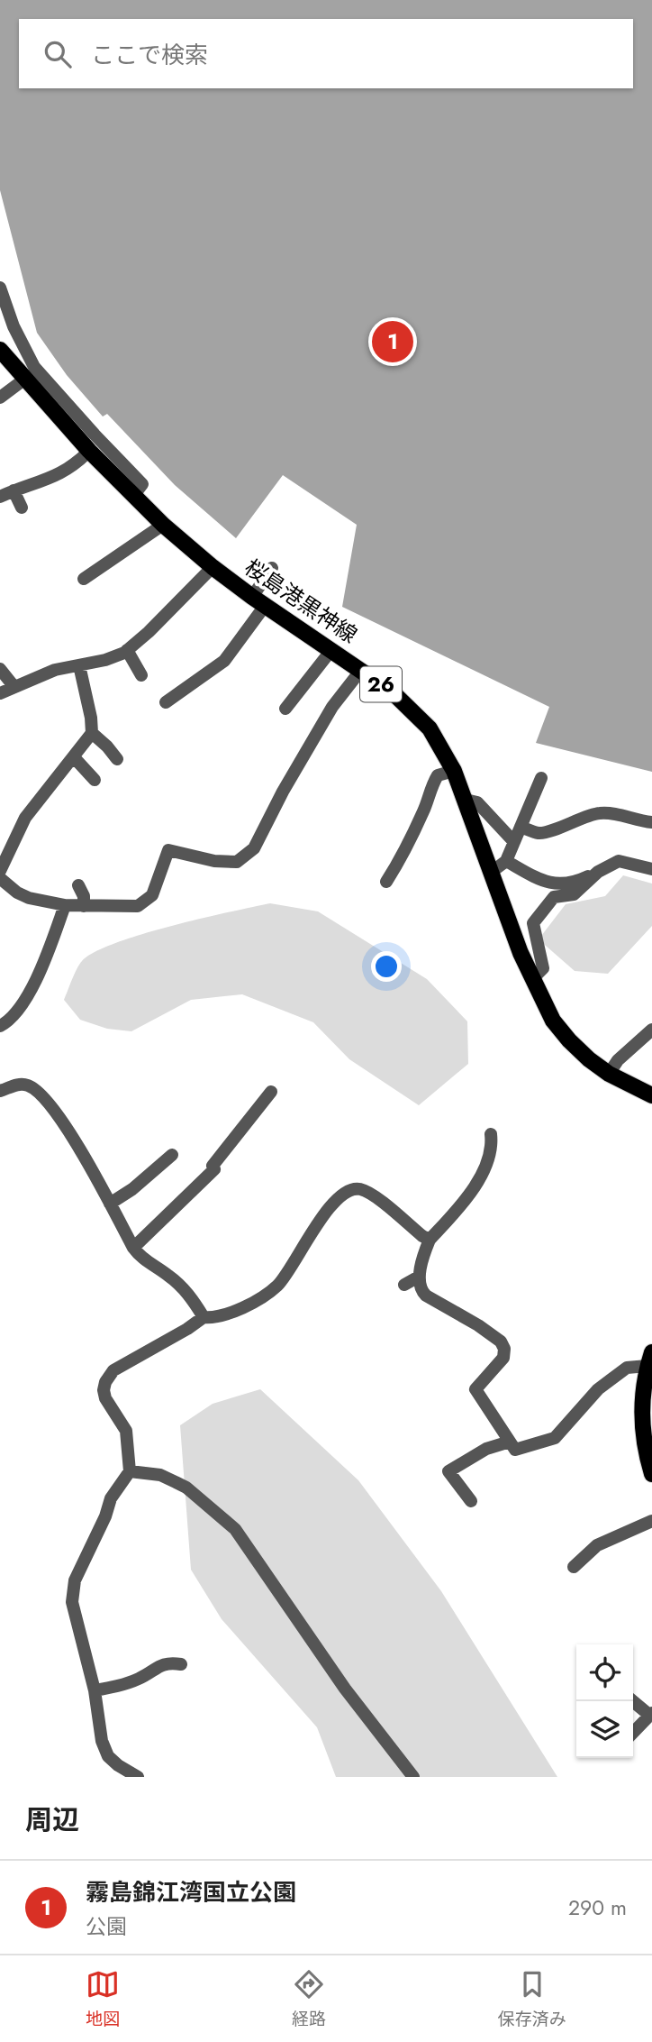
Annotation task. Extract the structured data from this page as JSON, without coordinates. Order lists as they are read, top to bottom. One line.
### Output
{"streets":{"main road":["桜島港黒神線","26"]},"page":{"search":"ここで検索","pins":"1","heading":"周辺","list":[{"mark":"1","name":"霧島錦江湾国立公園","note":"公園","value":"290 m"}],"nav":["地図","経路","保存済み"]}}
